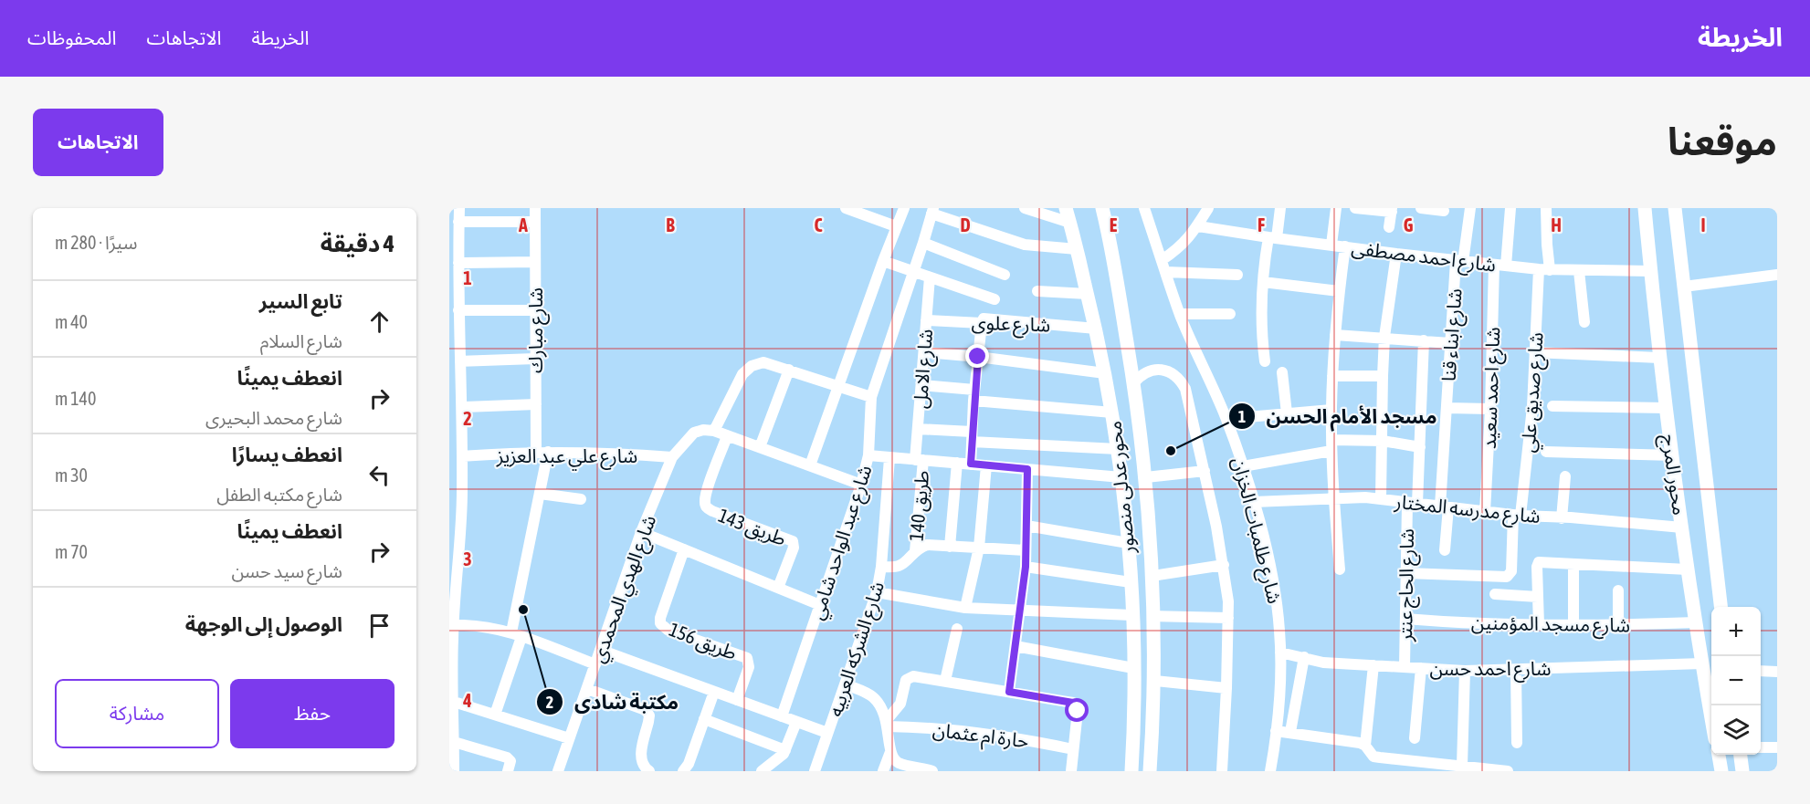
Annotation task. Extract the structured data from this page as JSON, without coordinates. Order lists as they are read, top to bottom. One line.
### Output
{"streets":{"main road":["محور المرج","محور عدلى منصور"],"street":["شارع احمد مصطفى","شارع علوى","شارع مبارك","شارع ابناء قنا","شارع الامل","شارع احمد سعيد","شارع صديق علي","شارع علي عبد العزيز","طريق 140","شارع مدرسه المختار","طريق 143","شارع طلمبات الخزان","شارع عبد الواحد شامي","شارع الحاج عنتر","شارع الهدي المحمدي","شارع مسجد المؤمنين","طريق 156","شارع الشركه العربيه","شارع احمد حسن","حارة ام عثمان"]},"crossings":[["شارع احمد مصطفى","شارع ابناء قنا"],["شارع احمد مصطفى","شارع احمد سعيد"],["شارع احمد مصطفى","شارع صديق علي"],["شارع احمد مصطفى","محور المرج"],["شارع علوى","شارع الامل"],["شارع علوى","محور عدلى منصور"],["شارع مبارك","شارع علي عبد العزيز"],["شارع ابناء قنا","شارع مدرسه المختار"],["شارع الامل","طريق 140"],["شارع احمد سعيد","شارع مدرسه المختار"],["شارع صديق علي","شارع مدرسه المختار"],["شارع صديق علي","شارع الحاج عنتر"],["شارع علي عبد العزيز","شارع الهدي المحمدي"],["محور المرج","شارع مدرسه المختار"],["محور المرج","شارع مسجد المؤمنين"],["محور المرج","شارع احمد حسن"],["محور عدلى منصور","شارع طلمبات الخزان"],["شارع مدرسه المختار","شارع طلمبات الخزان"],["شارع مدرسه المختار","شارع الحاج عنتر"],["شارع طلمبات الخزان","شارع احمد حسن"],["شارع الحاج عنتر","شارع مسجد المؤمنين"],["شارع الحاج عنتر","شارع احمد حسن"]],"places":["مسجد الأمام الحسن","مكتبة شادى"],"page":{"header":"الخريطة","nav":["الخريطة","الاتجاهات","المحفوظات"],"title":"موقعنا","buttons":["الاتجاهات",["حفظ","مشاركة"]],"heading":["4 دقيقة","سيرًا · 280 m"],"list":[["تابع السير","شارع السلام","40 m"],["انعطف يمينًا","شارع محمد البحيرى","140 m"],["انعطف يسارًا","شارع مكتبه الطفل","30 m"],["انعطف يمينًا","شارع سيد حسن","70 m"],"الوصول إلى الوجهة"],"map_buttons":["+","−"]},"grid":{"columns":["A","B","C","D","E","F","G","H","I"],"rows":["1","2","3","4"]}}
